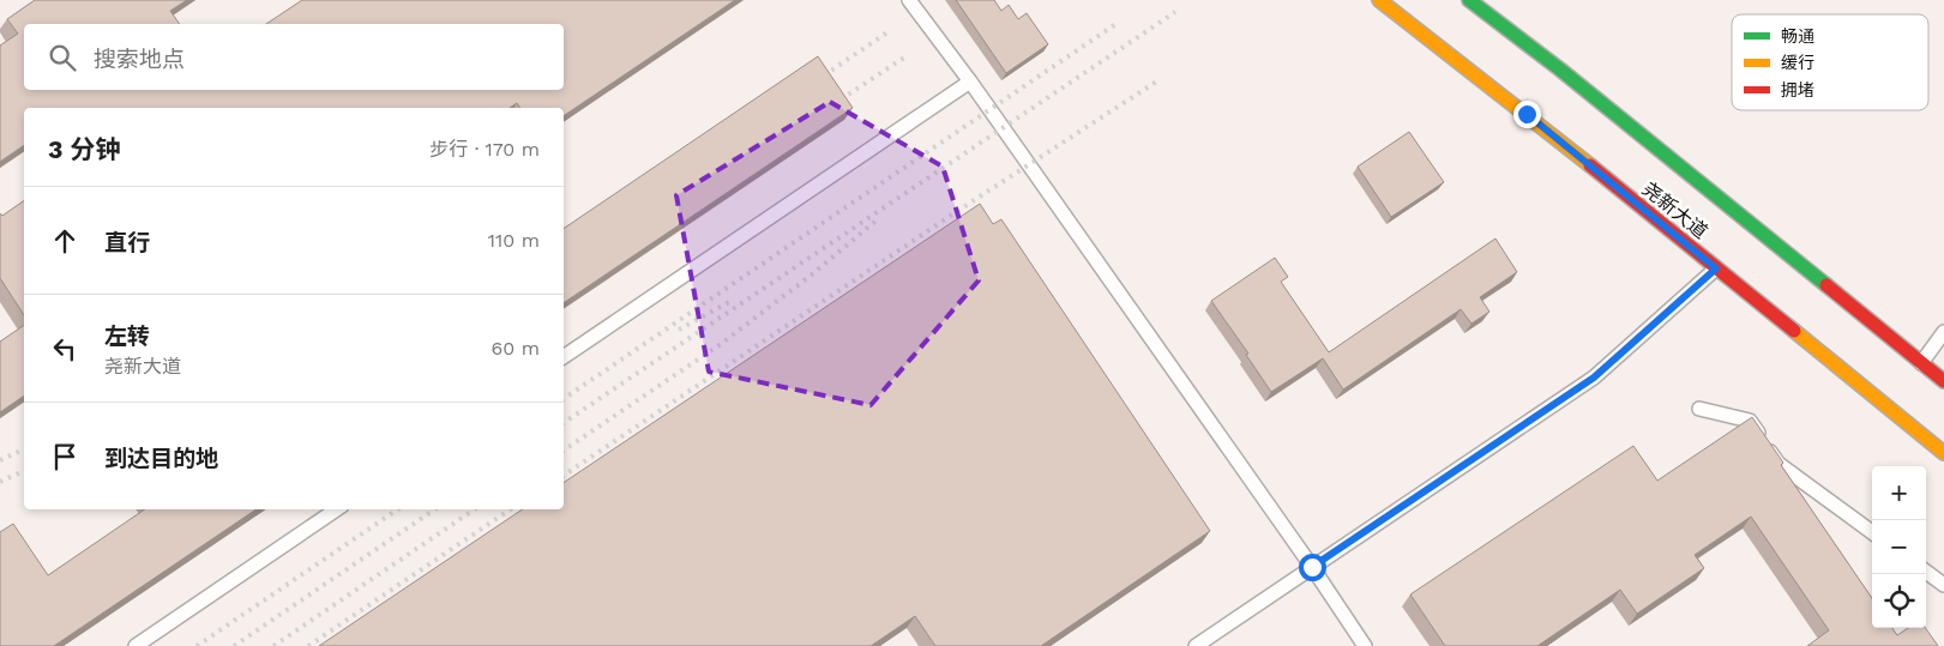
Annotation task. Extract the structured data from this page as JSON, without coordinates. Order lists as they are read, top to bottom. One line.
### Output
{"streets":{"main road":["尧新大道"]},"legend":["畅通","缓行","拥堵"],"page":{"search":"搜索地点","heading":["3 分钟","步行 · 170 m"],"list":[["直行","110 m"],["左转","尧新大道","60 m"],"到达目的地"],"map_buttons":["+","−"]}}
